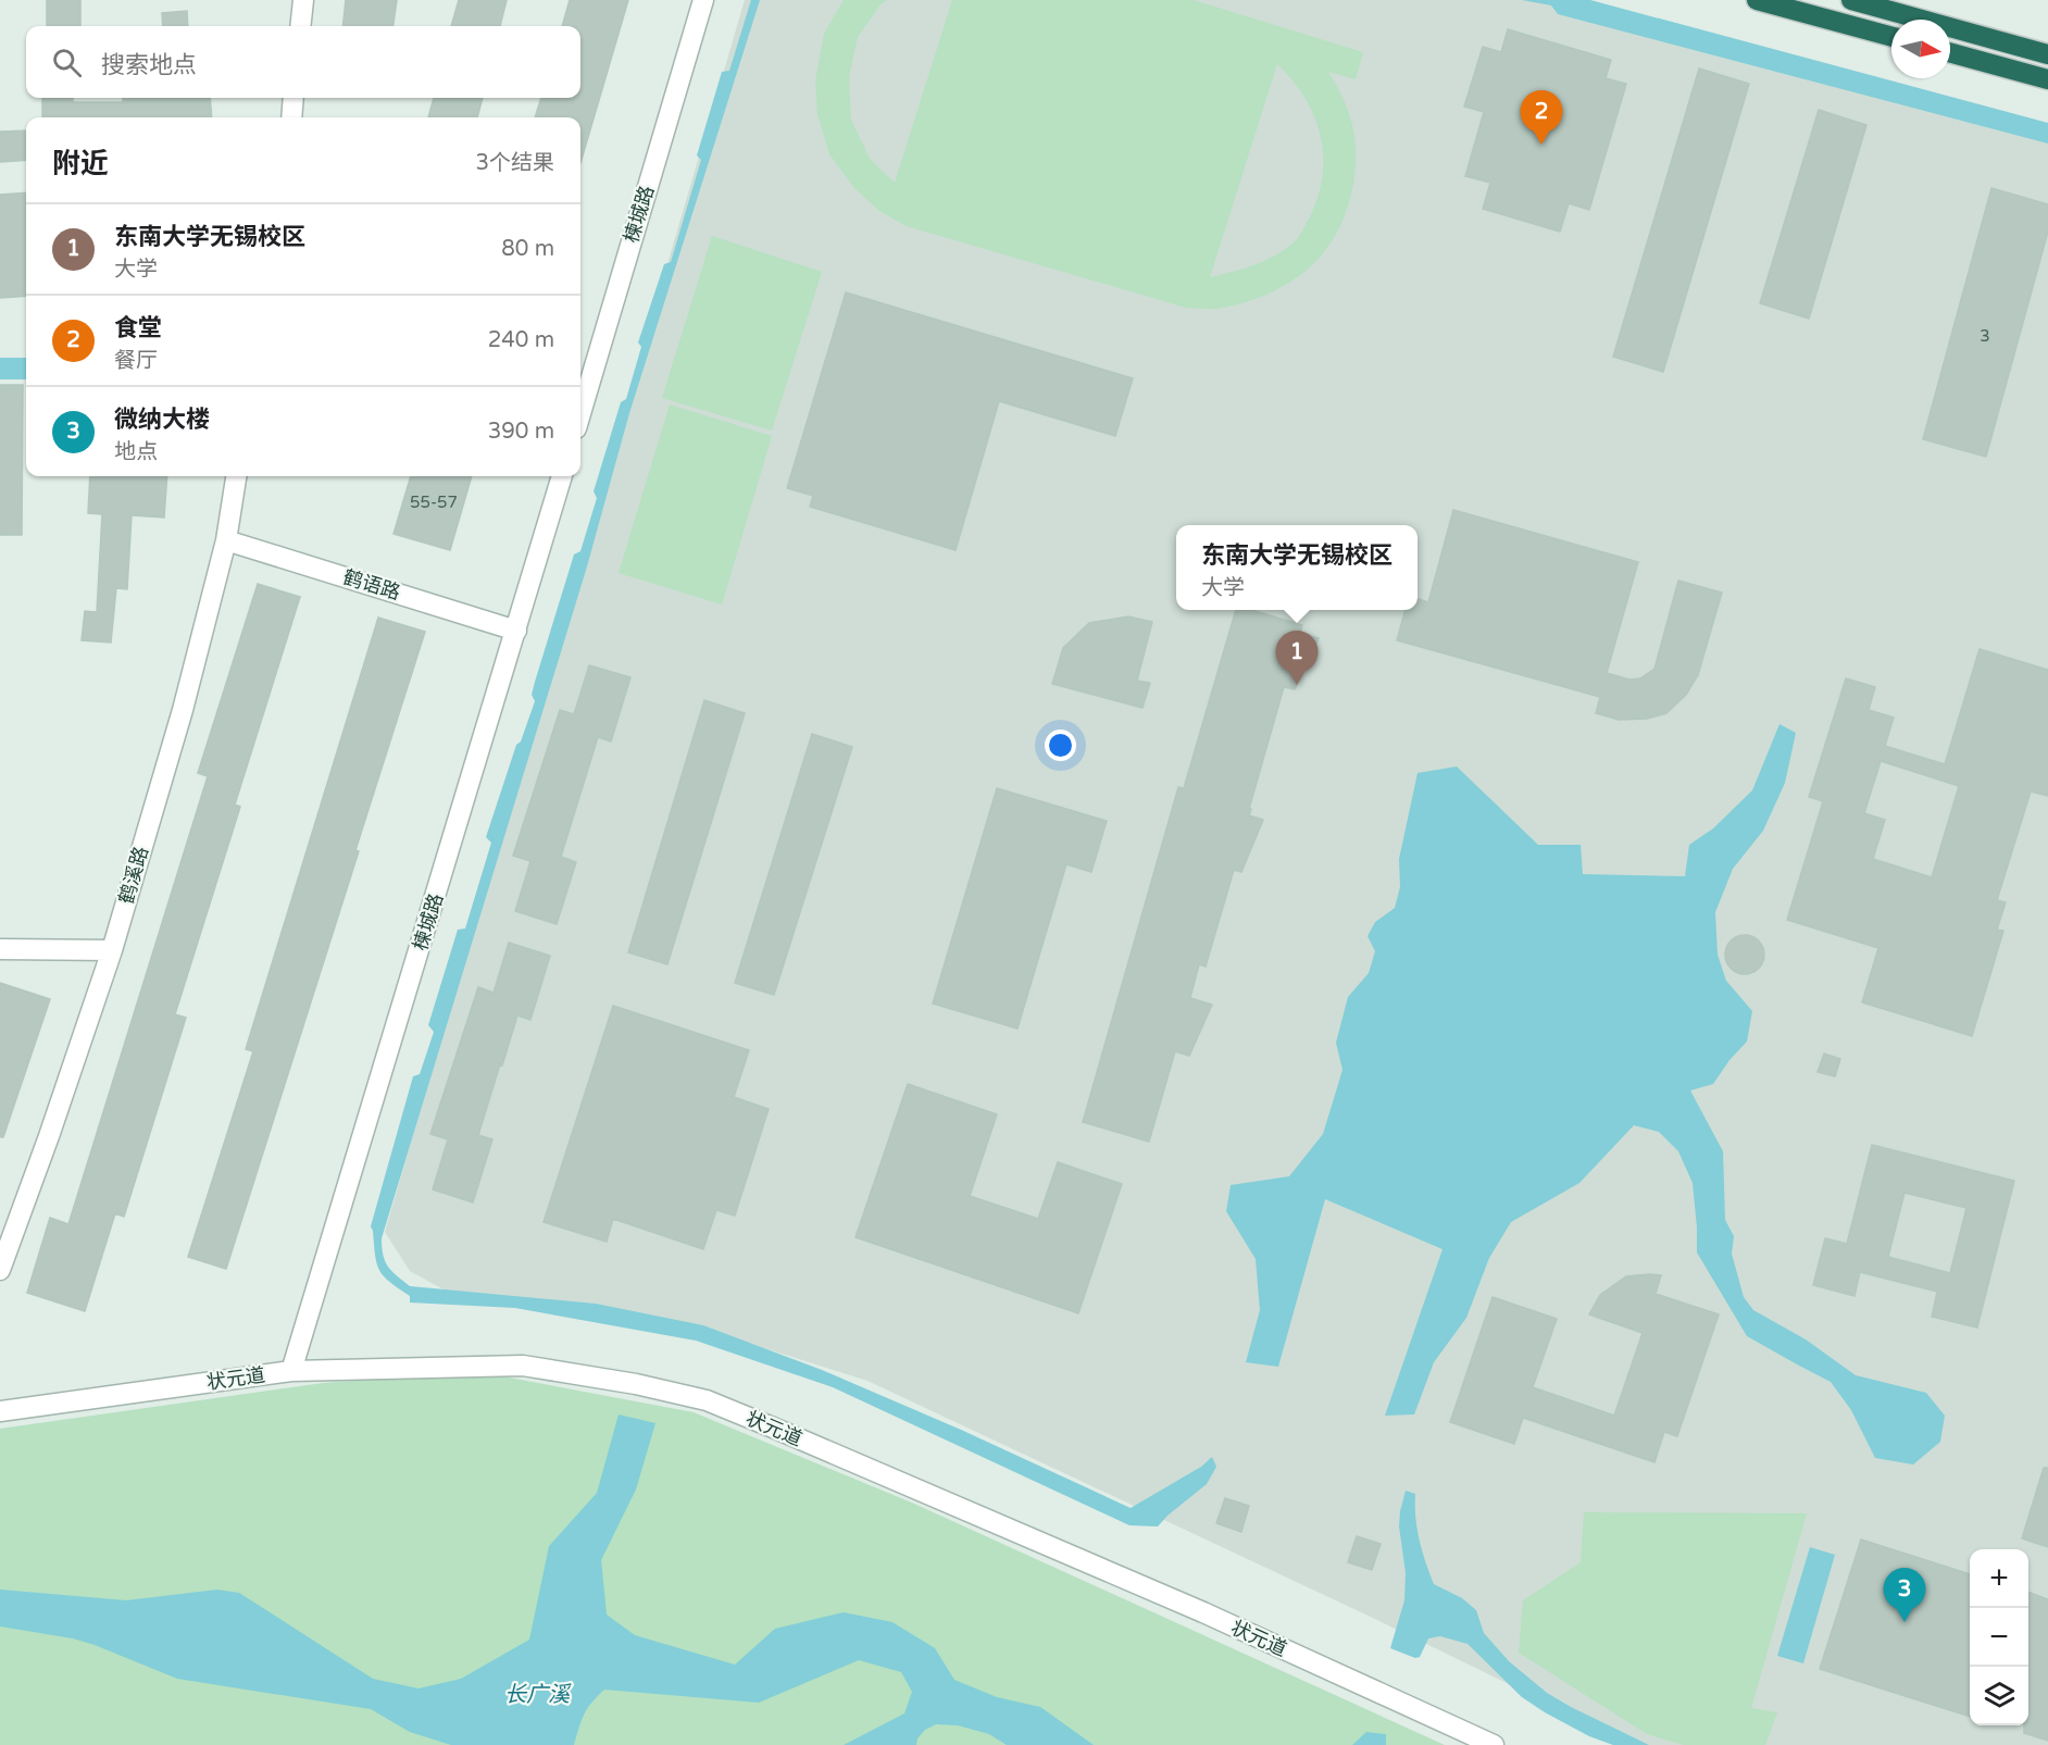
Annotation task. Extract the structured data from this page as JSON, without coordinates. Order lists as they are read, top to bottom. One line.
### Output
{"streets":{"street":["楝城路","鹤语路","鹤溪路","状元道"]},"crossings":[["楝城路","鹤语路"],["楝城路","状元道"],["鹤语路","鹤溪路"]],"water":["长广溪"],"house_numbers":["3","55-57"],"north":"right","page":{"search":"搜索地点","pins":["2","1","3"],"heading":["附近","3个结果"],"list":[{"mark":"1","name":"东南大学无锡校区","note":"大学","value":"80 m"},{"mark":"2","name":"食堂","note":"餐厅","value":"240 m"},{"mark":"3","name":"微纳大楼","note":"地点","value":"390 m"}],"popup":["东南大学无锡校区","大学"],"map_buttons":["+","−"]}}
